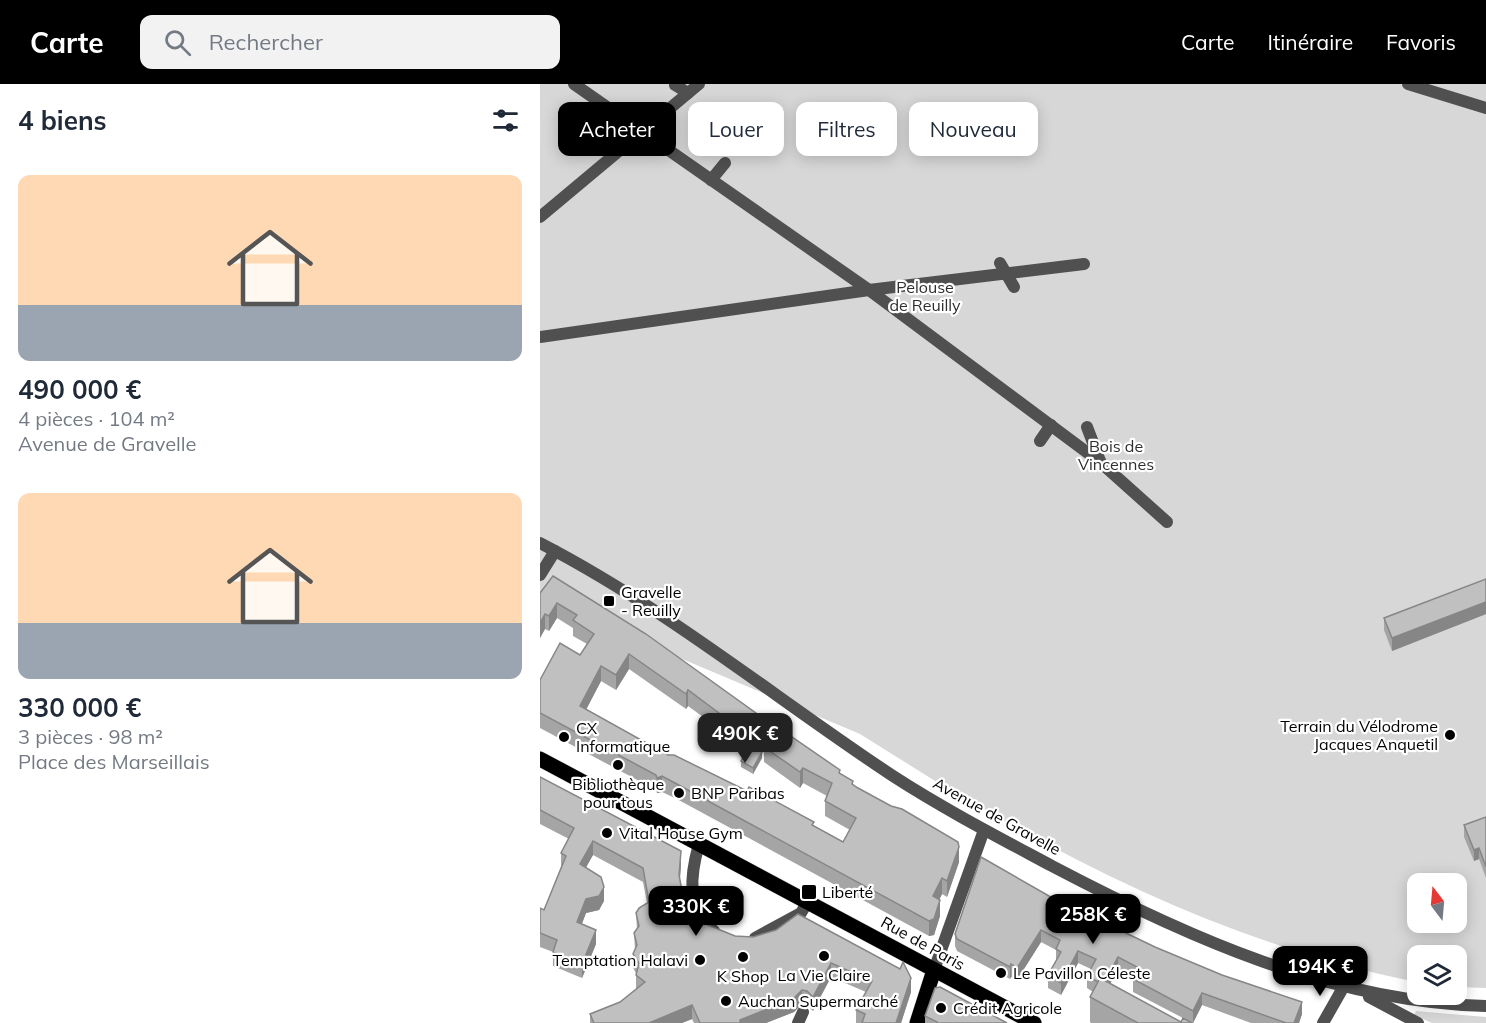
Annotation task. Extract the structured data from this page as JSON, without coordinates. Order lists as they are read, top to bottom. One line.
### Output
{"streets":{"main road":["Rue de Paris"],"street":["Avenue de Gravelle"]},"parks":["Pelouse de Reuilly","Bois de Vincennes"],"places":{"transit":["Gravelle - Reuilly","Liberté"],"other":["Terrain du Vélodrome Jacques Anquetil","CX Informatique","Bibliothèque pour tous","BNP Paribas","Vital House Gym","La Vie Claire","K Shop","Temptation Halavi","Le Pavillon Céleste","Auchan Supermarché","Crédit Agricole"]},"north":"top","page":{"header":"Carte","search":"Rechercher","nav":["Carte","Itinéraire","Favoris"],"heading":"4 biens","chip":["Acheter","Louer","Filtres","Nouveau"],"list":[{"name":"490 000 €","note":"4 pièces · 104 m² · Avenue de Gravelle"},{"name":"330 000 €","note":"3 pièces · 98 m² · Place des Marseillais"}],"price":["490K €","330K €","258K €","194K €"]}}
